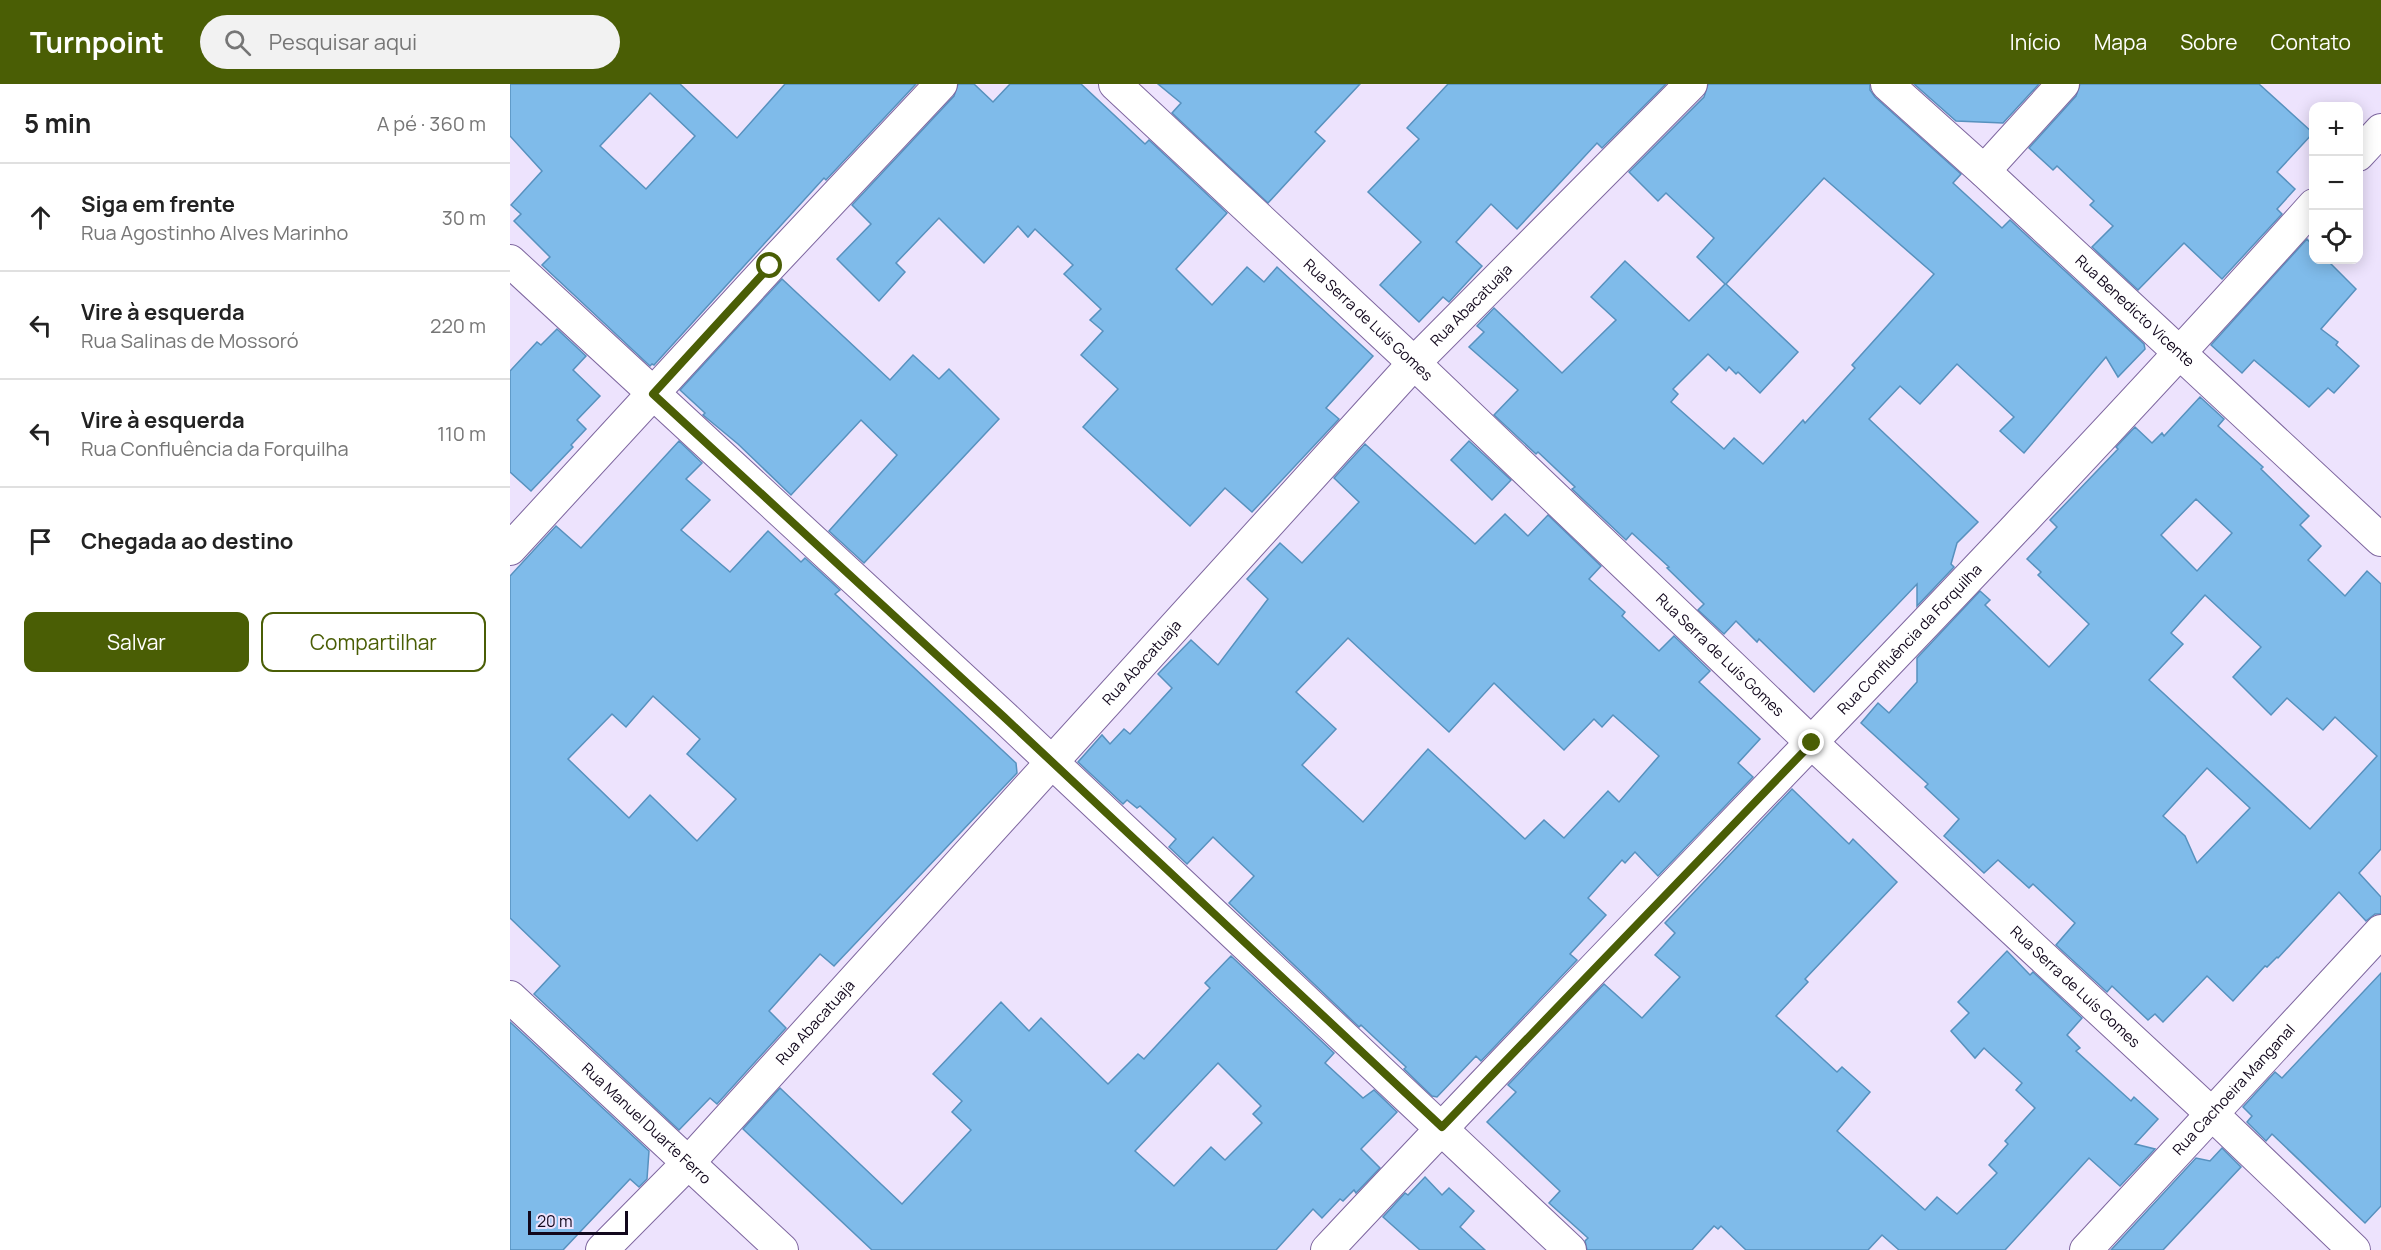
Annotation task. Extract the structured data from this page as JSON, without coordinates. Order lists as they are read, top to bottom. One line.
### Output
{"streets":{"street":["Rua Abacatuaja","Rua Benedicto Vicente","Rua Serra de Luís Gomes","Rua Confluência da Forquilha","Rua Cachoeira Manganal","Rua Manuel Duarte Ferro"]},"crossings":[["Rua Abacatuaja","Rua Serra de Luís Gomes"],["Rua Abacatuaja","Rua Manuel Duarte Ferro"],["Rua Benedicto Vicente","Rua Confluência da Forquilha"],["Rua Serra de Luís Gomes","Rua Confluência da Forquilha"],["Rua Serra de Luís Gomes","Rua Cachoeira Manganal"]],"scale_bar":"20 m","page":{"header":"Turnpoint","search":"Pesquisar aqui","nav":["Início","Mapa","Sobre","Contato"],"heading":["5 min","A pé · 360 m"],"map_buttons":["+","−"],"list":[["Siga em frente","Rua Agostinho Alves Marinho","30 m"],["Vire à esquerda","Rua Salinas de Mossoró","220 m"],["Vire à esquerda","Rua Confluência da Forquilha","110 m"],"Chegada ao destino"],"buttons":["Salvar","Compartilhar"],"scale":"20 m"}}
